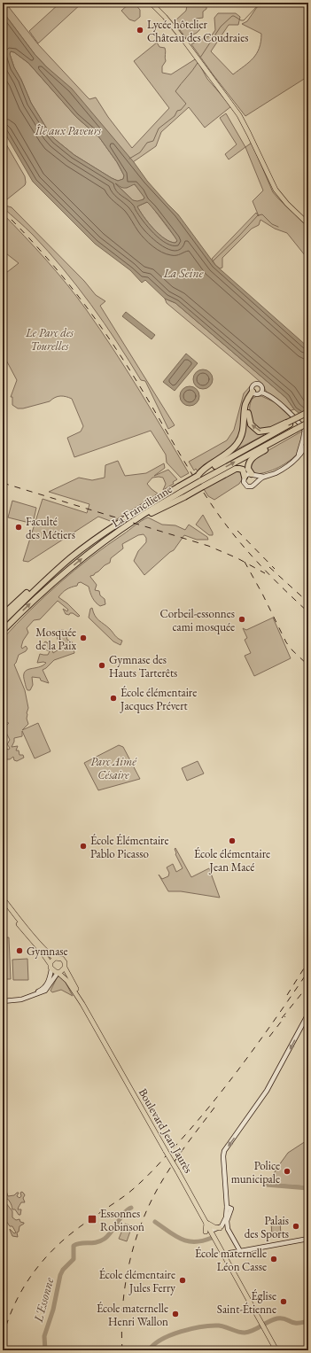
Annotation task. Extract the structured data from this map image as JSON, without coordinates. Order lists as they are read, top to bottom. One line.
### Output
{"streets":{"highway":["La Francilienne"],"main road":["Boulevard Jean Jaurès"]},"water":["La Seine","L'Essonne"],"parks":["Île aux Paveurs","Le Parc des Tourelles","Parc Aimé Césaire"],"places":{"other":["Lycée hôtelier Château des Coudraies","Faculté des Métiers","Corbeil-essonnes cami mosquée","Mosquée de la Paix","Gymnase des Hauts Tarterêts","École élémentaire Jacques Prévert","École élémentaire Jean Macé","École Élémentaire Pablo Picasso","Gymnase","Police municipale","Palais des Sports","École maternelle Léon Casse","École élémentaire Jules Ferry","Église Saint-Étienne","École maternelle Henri Wallon"],"transit":["Essonnes Robinson"]}}
